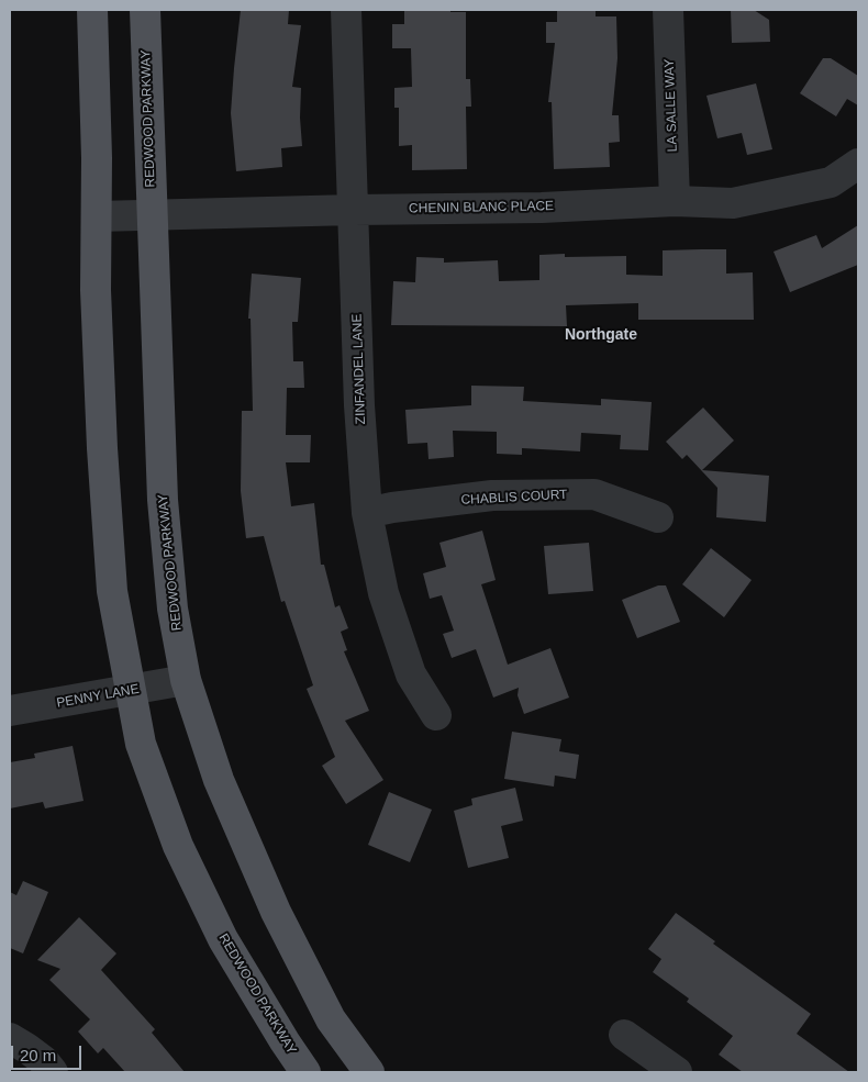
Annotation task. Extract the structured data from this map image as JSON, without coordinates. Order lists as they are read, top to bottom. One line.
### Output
{"streets":{"main road":["REDWOOD PARKWAY"],"street":["LA SALLE WAY","CHENIN BLANC PLACE","ZINFANDEL LANE","CHABLIS COURT","PENNY LANE"]},"crossings":[["LA SALLE WAY","CHENIN BLANC PLACE"],["REDWOOD PARKWAY","CHENIN BLANC PLACE"],["REDWOOD PARKWAY","PENNY LANE"],["CHENIN BLANC PLACE","ZINFANDEL LANE"],["ZINFANDEL LANE","CHABLIS COURT"]],"districts":["Northgate"],"scale_bar":"20 m"}
